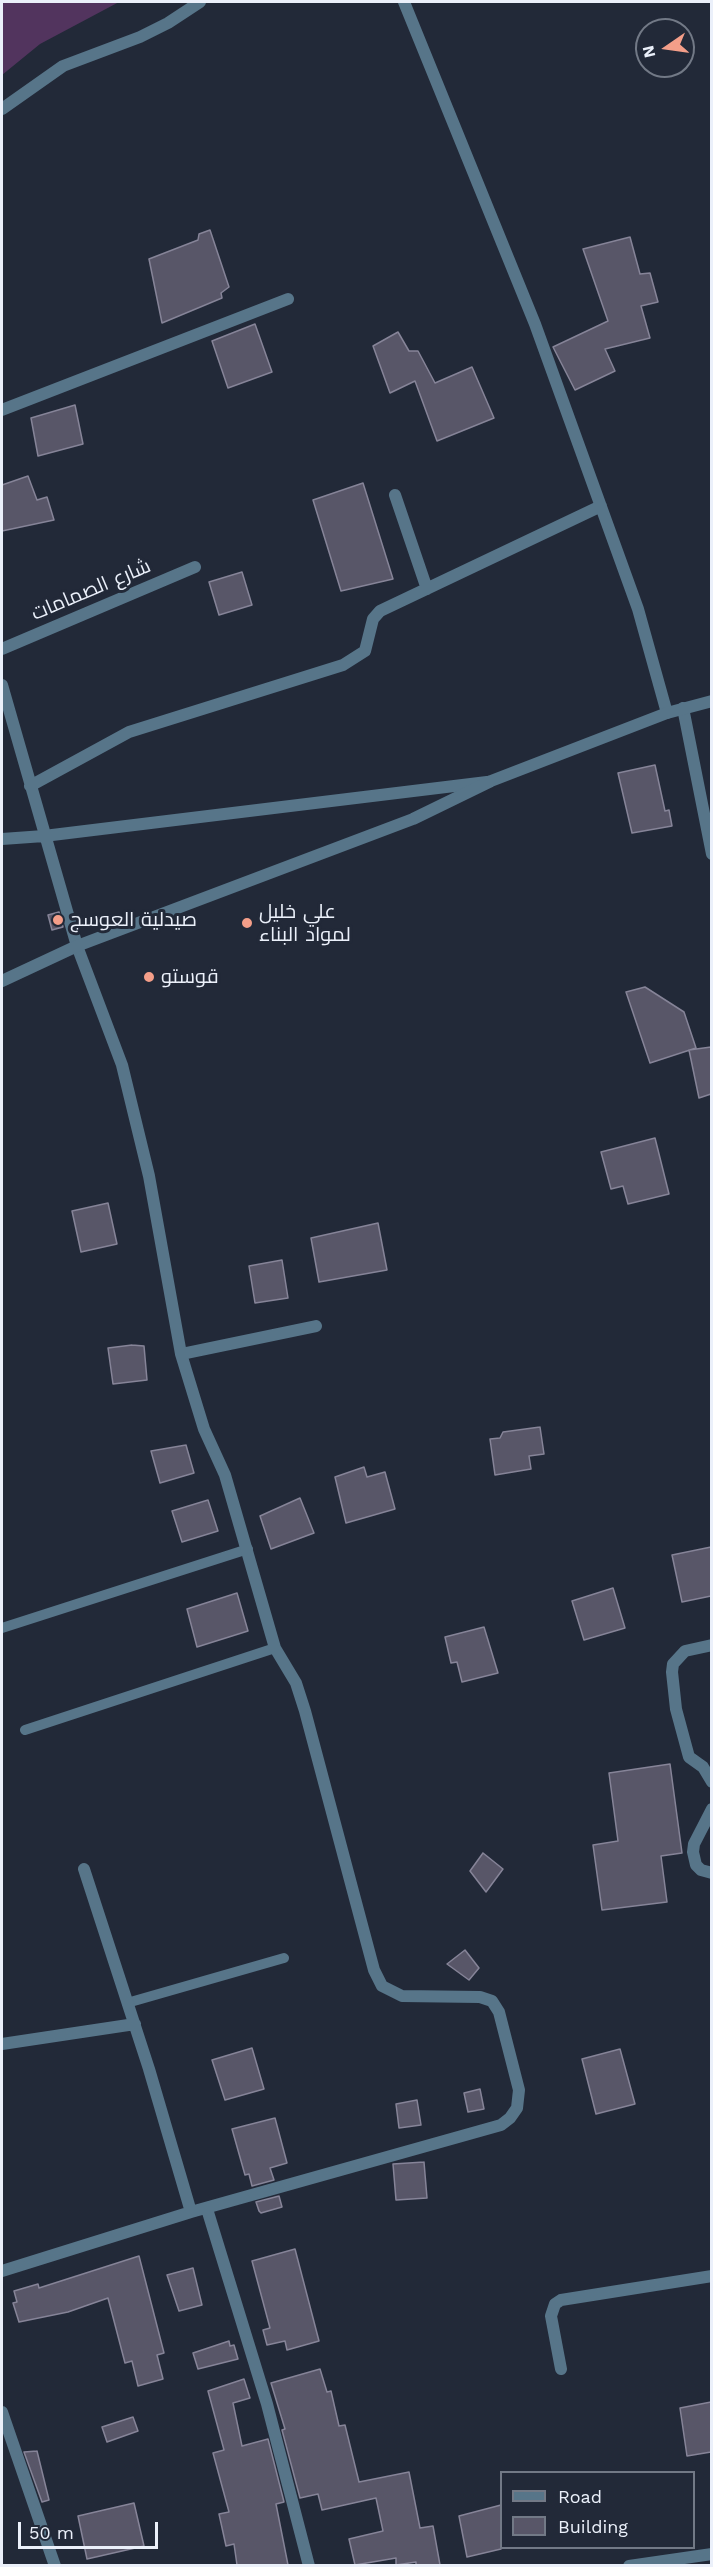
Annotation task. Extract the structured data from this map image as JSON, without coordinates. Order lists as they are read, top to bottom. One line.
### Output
{"streets":{"street":["شارع الصمامات"]},"places":["صيدلية العوسج","علي خليل لمواد البناء","قوستو"],"legend":["Road","Building"],"scale_bar":"50 m","north":"left"}
